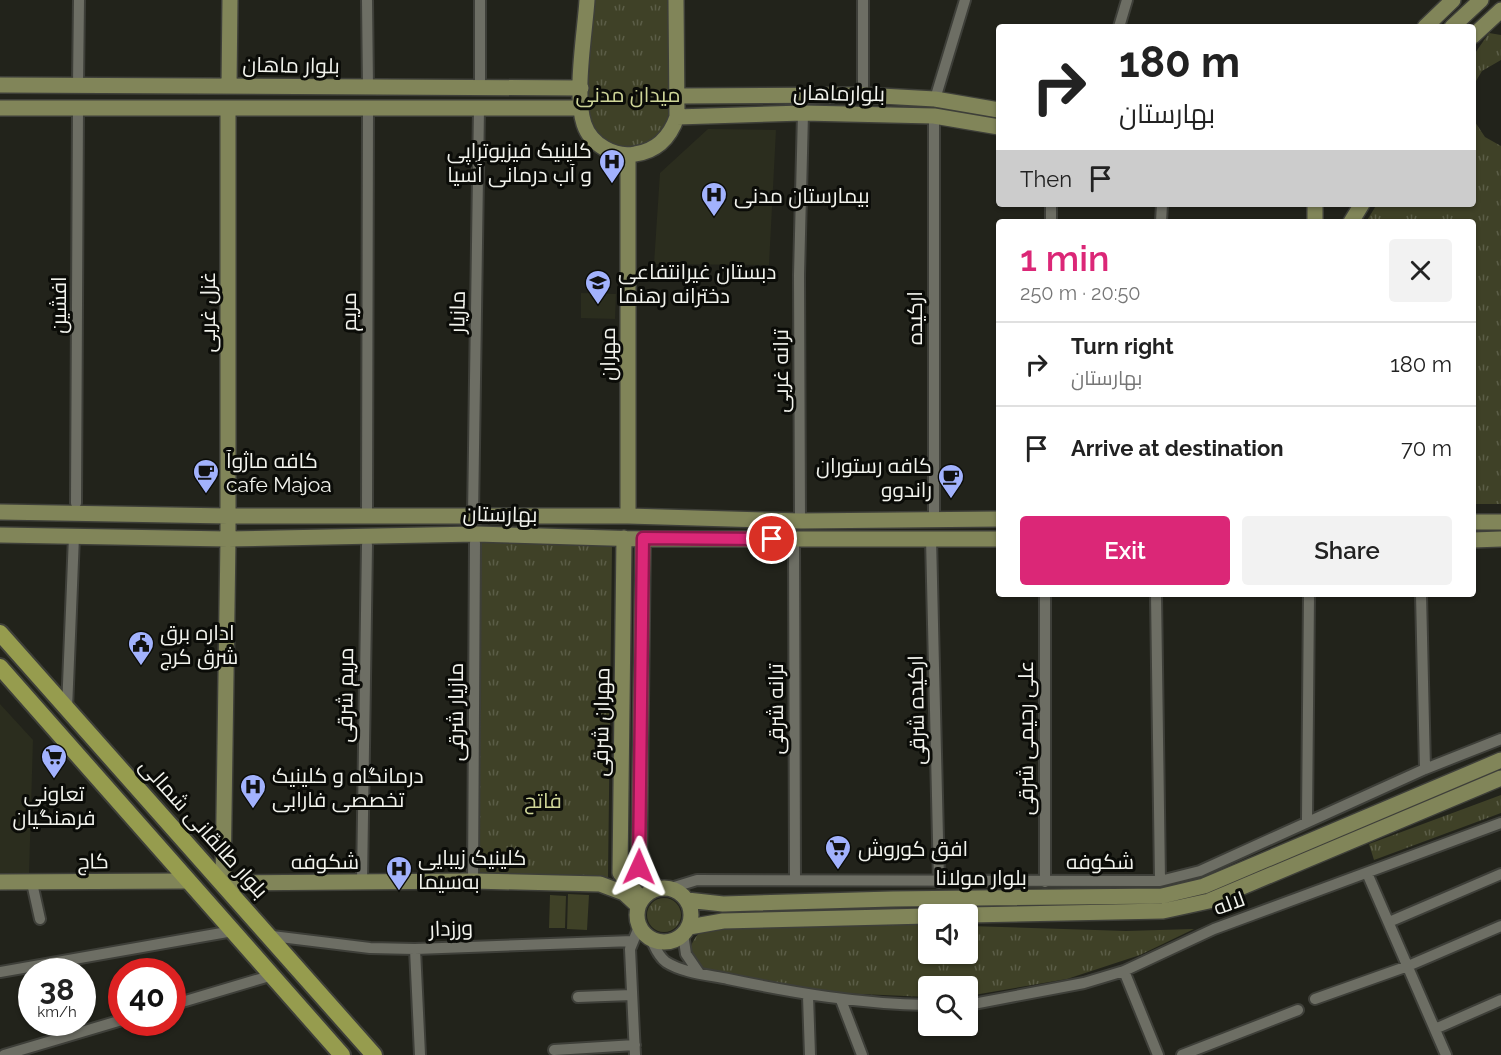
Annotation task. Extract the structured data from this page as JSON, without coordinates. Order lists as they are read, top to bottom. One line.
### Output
{"streets":{"main road":["بلوار ماهان","بلوارماهان","غزل غربی","مهران","بهارستان","مهران شرقی","بلوار طالقانی شمالی","کاج","شکوفه","بلوار مولانا"],"street":["افشین","مریم","مازیار","ارکیده","ترانه غربی","مریم شرقی","ترانه شرقی","ارکیده شرقی","مازیار شرقی","علی رحیمی شرقی","لاله","ورزدار"]},"crossings":[["بلوار ماهان","افشین"],["بلوار ماهان","غزل غربی"],["بلوار ماهان","مریم"],["بلوار ماهان","مازیار"],["بلوارماهان","ارکیده"],["بلوارماهان","ترانه غربی"],["غزل غربی","بهارستان"],["غزل غربی","بلوار طالقانی شمالی"],["غزل غربی","شکوفه"],["مریم","بهارستان"],["مازیار","بهارستان"],["ارکیده","بهارستان"],["مهران","بهارستان"],["ترانه غربی","بهارستان"],["بهارستان","ترانه شرقی"],["بهارستان","ارکیده شرقی"],["بهارستان","مهران شرقی"],["مریم شرقی","شکوفه"],["ترانه شرقی","شکوفه"],["ارکیده شرقی","شکوفه"],["مازیار شرقی","شکوفه"],["مهران شرقی","شکوفه"],["مهران شرقی","بلوار مولانا"],["مهران شرقی","ورزدار"],["علی رحیمی شرقی","شکوفه"],["بلوار طالقانی شمالی","شکوفه"],["بلوار طالقانی شمالی","ورزدار"],["شکوفه","بلوار مولانا"],["شکوفه","ورزدار"],["بلوار مولانا","ورزدار"]],"parks":["میدان مدنی","فاتح"],"places":{"hospital":["کلینیک فیزیوتراپی و آب درمانی آسیا","بیمارستان مدنی","درمانگاه و کلینیک تخصصی فارابی","کلینیک زیبایی به‌سیما"],"school or university":["دبستان غیرانتفاعی دخترانه رهنما"],"cafe":["کافه ماژوآ cafe Majoa","کافه رستوران راندوو"],"public building":["اداره برق شرق کرج"],"supermarket":["تعاونی فرهنگیان","افق کوروش"]},"page":{"turn":["180 m","بهارستان"],"then":"Then","heading":["1 min","250 m · 20:50"],"list":[{"name":"Turn right","note":"بهارستان","value":"180 m"},{"name":"Arrive at destination","value":"70 m"}],"buttons":["Exit","Share"],"speed":"38 km/h","limit":"40"}}
